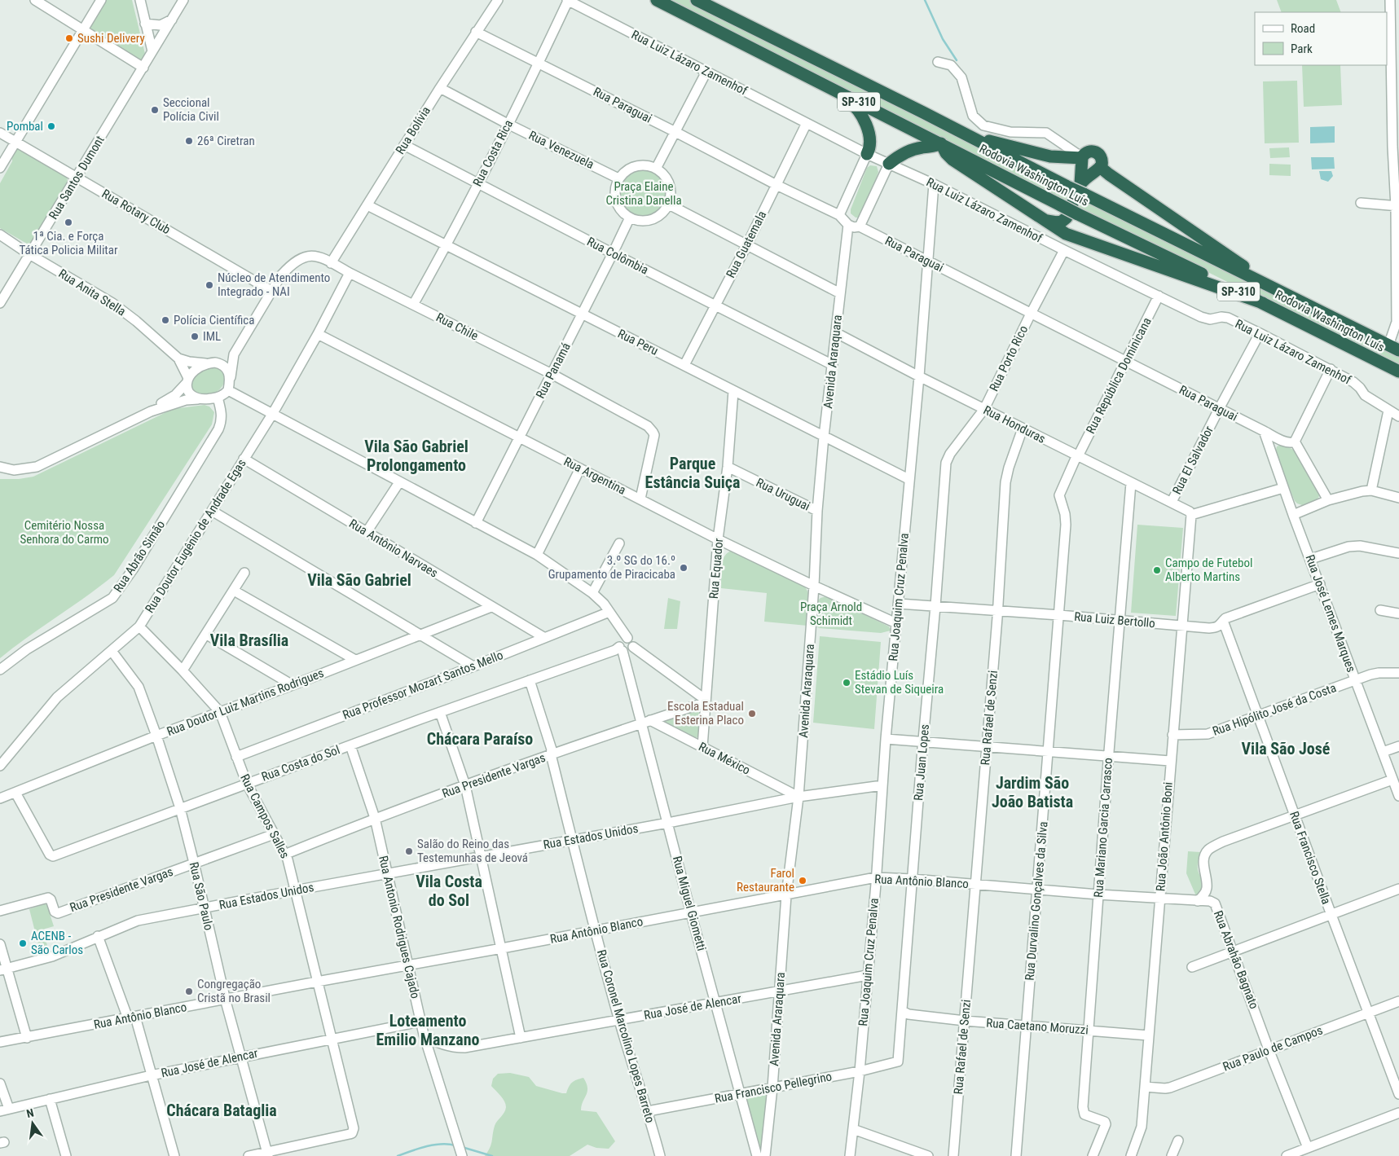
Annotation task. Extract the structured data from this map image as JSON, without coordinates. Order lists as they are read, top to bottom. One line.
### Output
{"streets":{"highway":["SP-310","Rodovia Washington Luís"],"street":["Rua Luiz Lázaro Zamenhof","Rua Paraguai","Rua Bolívia","Rua Venezuela","Rua Costa Rica","Rua Santos Dumont","Rua Rotary Club","Rua Guatemala","Rua Colômbia","Rua Anita Stella","Rua Chile","Rua Peru","Rua Porto Rico","Avenida Araraquara","Rua Panamá","Rua República Dominicana","Rua Honduras","Rua El Salvador","Rua Argentina","Rua Uruguai","Rua Doutor Eugênio de Andrade Egas","Rua Antônio Narvaes","Rua Abrão Simão","Rua Equador","Rua Joaquim Cruz Penalva","Rua José Lemes Marques","Rua Luiz Bertollo","Rua Professor Mozart Santos Mello","Rua Doutor Luiz Martins Rodrigues","Rua Hipólito José da Costa","Rua Rafael de Senzi","Rua México","Rua Juan Lopes","Rua Costa do Sol","Rua Presidente Vargas","Rua Campos Salles","Rua Mariano Garcia Carrasco","Rua Estados Unidos","Rua João Antônio Boni","Rua Francisco Stella","Rua Antônio Blanco","Rua São Paulo","Rua Durvalino Gonçalves da Silva","Rua Miguel Giometti","Rua Antonio Rodrigues Cajado","Rua Abrahão Bagnato","Rua José de Alencar","Rua Caetano Moruzzi","Rua Coronel Marcolino Lopes Barreto","Rua Paulo de Campos","Rua Francisco Pellegrino"]},"crossings":[["Rua Luiz Lázaro Zamenhof","Rua Costa Rica"],["Rua Luiz Lázaro Zamenhof","Rua Guatemala"],["Rua Luiz Lázaro Zamenhof","Rua Porto Rico"],["Rua Luiz Lázaro Zamenhof","Rua República Dominicana"],["Rua Luiz Lázaro Zamenhof","Rua El Salvador"],["Rua Luiz Lázaro Zamenhof","Rua Joaquim Cruz Penalva"],["Rua Paraguai","Rua Bolívia"],["Rua Paraguai","Rua Costa Rica"],["Rua Paraguai","Rua Guatemala"],["Rua Paraguai","Rua Porto Rico"],["Rua Paraguai","Avenida Araraquara"],["Rua Paraguai","Rua República Dominicana"],["Rua Paraguai","Rua El Salvador"],["Rua Paraguai","Rua Joaquim Cruz Penalva"],["Rua Paraguai","Rua José Lemes Marques"],["Rua Bolívia","Rua Venezuela"],["Rua Bolívia","Rua Colômbia"],["Rua Bolívia","Rua Chile"],["Rua Bolívia","Rua Peru"],["Rua Venezuela","Rua Costa Rica"],["Rua Venezuela","Rua Panamá"],["Rua Costa Rica","Rua Colômbia"],["Rua Costa Rica","Rua Chile"],["Rua Costa Rica","Rua Peru"],["Rua Santos Dumont","Rua Rotary Club"],["Rua Santos Dumont","Rua Anita Stella"],["Rua Rotary Club","Rua Chile"],["Rua Guatemala","Rua Colômbia"],["Rua Guatemala","Rua Peru"],["Rua Colômbia","Avenida Araraquara"],["Rua Colômbia","Rua Panamá"],["Rua Chile","Rua Panamá"],["Rua Chile","Rua Argentina"],["Rua Chile","Rua Doutor Eugênio de Andrade Egas"],["Rua Peru","Avenida Araraquara"],["Rua Peru","Rua Panamá"],["Rua Peru","Rua Equador"],["Rua Peru","Rua Joaquim Cruz Penalva"],["Rua Porto Rico","Rua Honduras"],["Rua Porto Rico","Rua Juan Lopes"],["Avenida Araraquara","Rua Honduras"],["Avenida Araraquara","Rua Argentina"],["Avenida Araraquara","Rua Uruguai"],["Avenida Araraquara","Rua México"],["Avenida Araraquara","Rua Estados Unidos"],["Avenida Araraquara","Rua Antônio Blanco"],["Avenida Araraquara","Rua José de Alencar"],["Avenida Araraquara","Rua Francisco Pellegrino"],["Rua Panamá","Rua Argentina"],["Rua Panamá","Rua Miguel Giometti"],["Rua República Dominicana","Rua Honduras"],["Rua República Dominicana","Rua Durvalino Gonçalves da Silva"],["Rua Honduras","Rua El Salvador"],["Rua Honduras","Rua Joaquim Cruz Penalva"],["Rua Honduras","Rua Rafael de Senzi"],["Rua Honduras","Rua Mariano Garcia Carrasco"],["Rua Honduras","Rua João Antônio Boni"],["Rua Honduras","Rua Durvalino Gonçalves da Silva"],["Rua Argentina","Rua Doutor Eugênio de Andrade Egas"],["Rua Argentina","Rua Equador"],["Rua Argentina","Rua Joaquim Cruz Penalva"],["Rua Uruguai","Rua Equador"],["Rua Doutor Eugênio de Andrade Egas","Rua Antônio Narvaes"],["Rua Doutor Eugênio de Andrade Egas","Rua Campos Salles"],["Rua Doutor Eugênio de Andrade Egas","Rua São Paulo"],["Rua Doutor Eugênio de Andrade Egas","Rua Miguel Giometti"],["Rua Antônio Narvaes","Rua Professor Mozart Santos Mello"],["Rua Antônio Narvaes","Rua Doutor Luiz Martins Rodrigues"],["Rua Abrão Simão","Rua Miguel Giometti"],["Rua Equador","Rua México"],["Rua Equador","Rua Costa do Sol"],["Rua Equador","Rua Presidente Vargas"],["Rua Joaquim Cruz Penalva","Rua Luiz Bertollo"],["Rua Joaquim Cruz Penalva","Rua Estados Unidos"],["Rua Joaquim Cruz Penalva","Rua Antônio Blanco"],["Rua Joaquim Cruz Penalva","Rua José de Alencar"],["Rua Joaquim Cruz Penalva","Rua Francisco Pellegrino"],["Rua José Lemes Marques","Rua Luiz Bertollo"],["Rua José Lemes Marques","Rua Hipólito José da Costa"],["Rua José Lemes Marques","Rua Abrahão Bagnato"],["Rua Luiz Bertollo","Rua Rafael de Senzi"],["Rua Luiz Bertollo","Rua Juan Lopes"],["Rua Luiz Bertollo","Rua Mariano Garcia Carrasco"],["Rua Luiz Bertollo","Rua João Antônio Boni"],["Rua Luiz Bertollo","Rua Francisco Stella"],["Rua Luiz Bertollo","Rua Durvalino Gonçalves da Silva"],["Rua Professor Mozart Santos Mello","Rua Campos Salles"],["Rua Professor Mozart Santos Mello","Rua Miguel Giometti"],["Rua Doutor Luiz Martins Rodrigues","Rua Costa do Sol"],["Rua Doutor Luiz Martins Rodrigues","Rua Campos Salles"],["Rua Doutor Luiz Martins Rodrigues","Rua São Paulo"],["Rua Hipólito José da Costa","Rua João Antônio Boni"],["Rua Hipólito José da Costa","Rua Francisco Stella"],["Rua Rafael de Senzi","Rua Antônio Blanco"],["Rua Rafael de Senzi","Rua Caetano Moruzzi"],["Rua México","Rua Presidente Vargas"],["Rua México","Rua Estados Unidos"],["Rua México","Rua Miguel Giometti"],["Rua Juan Lopes","Rua Antônio Blanco"],["Rua Juan Lopes","Rua Caetano Moruzzi"],["Rua Juan Lopes","Rua Francisco Pellegrino"],["Rua Costa do Sol","Rua Presidente Vargas"],["Rua Costa do Sol","Rua Campos Salles"],["Rua Costa do Sol","Rua São Paulo"],["Rua Costa do Sol","Rua Miguel Giometti"],["Rua Costa do Sol","Rua Antonio Rodrigues Cajado"],["Rua Costa do Sol","Rua Coronel Marcolino Lopes Barreto"],["Rua Presidente Vargas","Rua Campos Salles"],["Rua Presidente Vargas","Rua São Paulo"],["Rua Presidente Vargas","Rua Miguel Giometti"],["Rua Presidente Vargas","Rua Antonio Rodrigues Cajado"],["Rua Presidente Vargas","Rua Coronel Marcolino Lopes Barreto"],["Rua Campos Salles","Rua Estados Unidos"],["Rua Campos Salles","Rua Antônio Blanco"],["Rua Campos Salles","Rua São Paulo"],["Rua Campos Salles","Rua José de Alencar"],["Rua Mariano Garcia Carrasco","Rua Antônio Blanco"],["Rua Mariano Garcia Carrasco","Rua Caetano Moruzzi"],["Rua Estados Unidos","Rua São Paulo"],["Rua Estados Unidos","Rua Miguel Giometti"],["Rua Estados Unidos","Rua Antonio Rodrigues Cajado"],["Rua Estados Unidos","Rua Coronel Marcolino Lopes Barreto"],["Rua João Antônio Boni","Rua Antônio Blanco"],["Rua João Antônio Boni","Rua Caetano Moruzzi"],["Rua João Antônio Boni","Rua Paulo de Campos"],["Rua Francisco Stella","Rua Abrahão Bagnato"],["Rua Francisco Stella","Rua Paulo de Campos"],["Rua Antônio Blanco","Rua São Paulo"],["Rua Antônio Blanco","Rua Durvalino Gonçalves da Silva"],["Rua Antônio Blanco","Rua Miguel Giometti"],["Rua Antônio Blanco","Rua Antonio Rodrigues Cajado"],["Rua Antônio Blanco","Rua Abrahão Bagnato"],["Rua Antônio Blanco","Rua Coronel Marcolino Lopes Barreto"],["Rua São Paulo","Rua José de Alencar"],["Rua Durvalino Gonçalves da Silva","Rua Caetano Moruzzi"],["Rua Miguel Giometti","Rua José de Alencar"],["Rua Miguel Giometti","Rua Francisco Pellegrino"],["Rua Antonio Rodrigues Cajado","Rua José de Alencar"],["Rua Abrahão Bagnato","Rua Paulo de Campos"],["Rua José de Alencar","Rua Coronel Marcolino Lopes Barreto"],["Rua Coronel Marcolino Lopes Barreto","Rua Francisco Pellegrino"]],"districts":["Vila São Gabriel Prolongamento","Parque Estância Suiça","Vila São Gabriel","Vila Brasília","Chácara Paraíso","Vila São José","Jardim São João Batista","Vila Costa do Sol","Loteamento Emilio Manzano","Chácara Bataglia"],"parks":["Praça Elaine Cristina Danella","Cemitério Nossa Senhora do Carmo","Praça Arnold Schimidt"],"places":["Sushi Delivery","Seccional Polícia Civil","Pombal","26ª Ciretran","1ª Cia. e Força Tática Policia Militar","Núcleo de Atendimento Integrado - NAI","Polícia Científica","IML","3.º SG do 16.º Grupamento de Piracicaba","Campo de Futebol Alberto Martins","Estádio Luís Stevan de Siqueira","Escola Estadual Esterina Placo","Salão do Reino das Testemunhas de Jeová","Farol Restaurante","ACENB - São Carlos","Congregação Cristã no Brasil"],"legend":["Road","Park"],"north":"top"}
